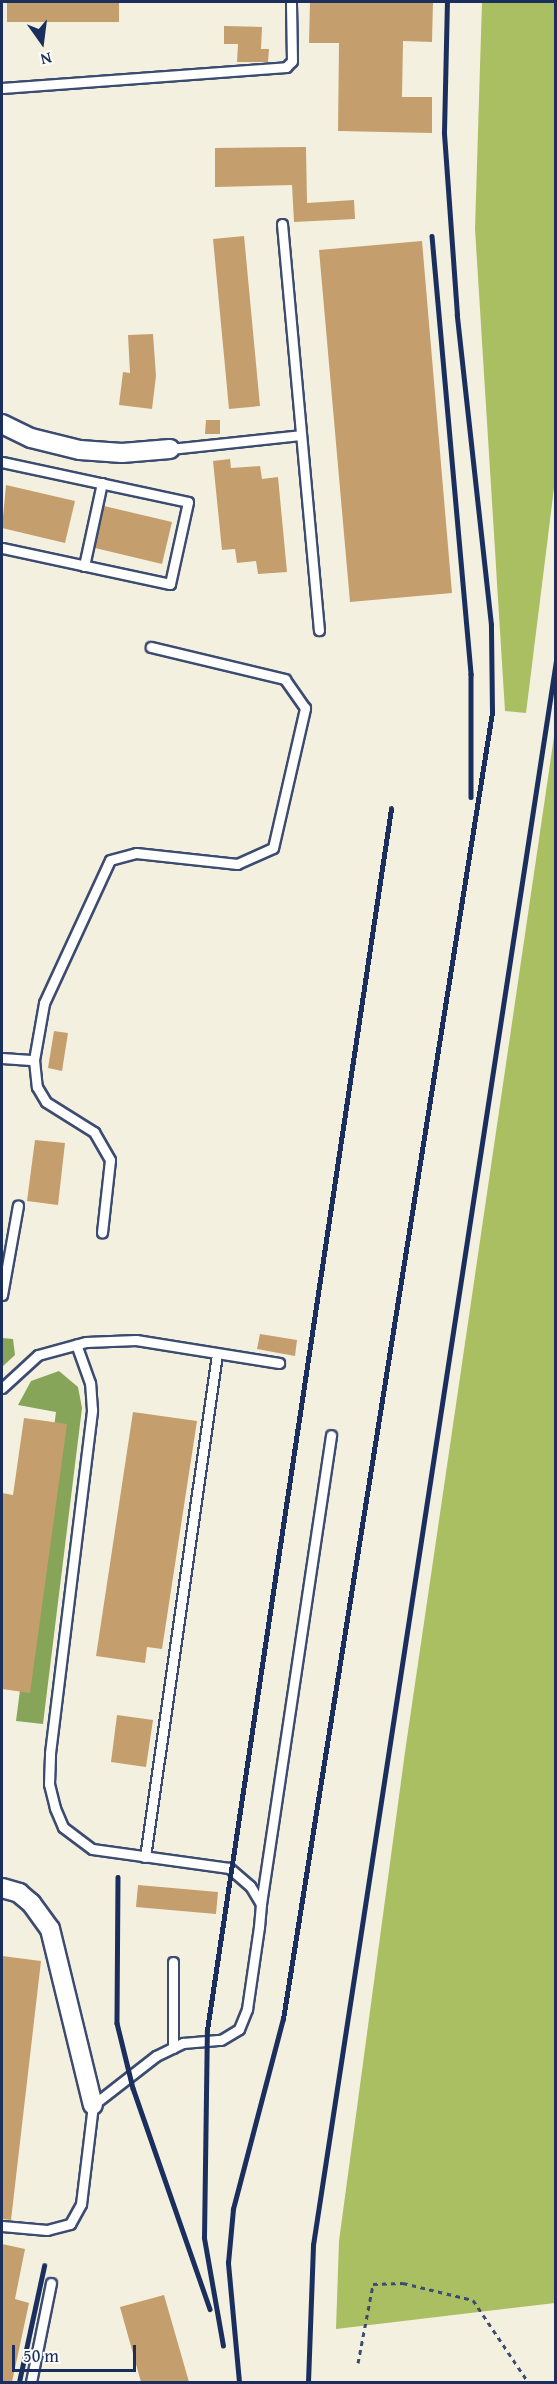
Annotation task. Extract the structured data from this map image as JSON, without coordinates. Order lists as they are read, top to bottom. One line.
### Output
{"scale_bar":"50 m","north":"bottom"}
